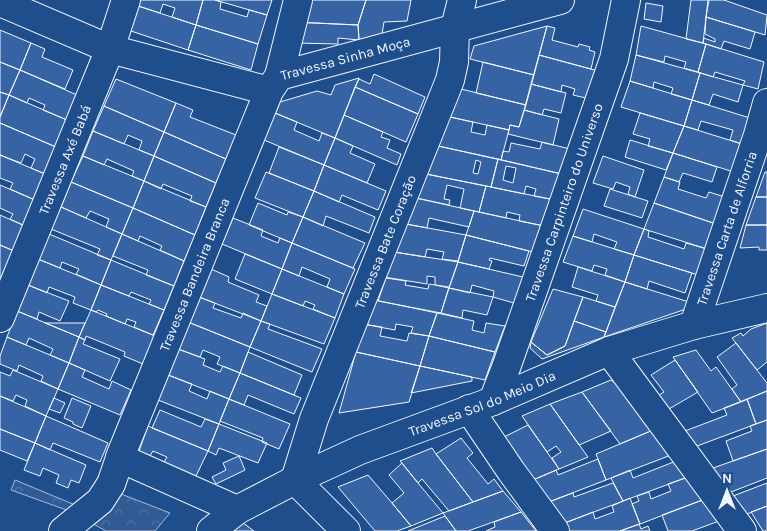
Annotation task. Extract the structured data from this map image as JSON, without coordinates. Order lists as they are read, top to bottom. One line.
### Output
{"streets":{"street":["Travessa Sinha Moça","Travessa Axé Babá","Travessa Carpinteiro do Universo","Travessa Carta de Alforria","Travessa Bate Coração","Travessa Bandeira Branca","Travessa Sol do Meio Dia"]},"crossings":[["Travessa Sinha Moça","Travessa Axé Babá"],["Travessa Sinha Moça","Travessa Bate Coração"],["Travessa Sinha Moça","Travessa Bandeira Branca"],["Travessa Carpinteiro do Universo","Travessa Sol do Meio Dia"],["Travessa Carta de Alforria","Travessa Sol do Meio Dia"],["Travessa Bate Coração","Travessa Sol do Meio Dia"]],"north":"top"}
